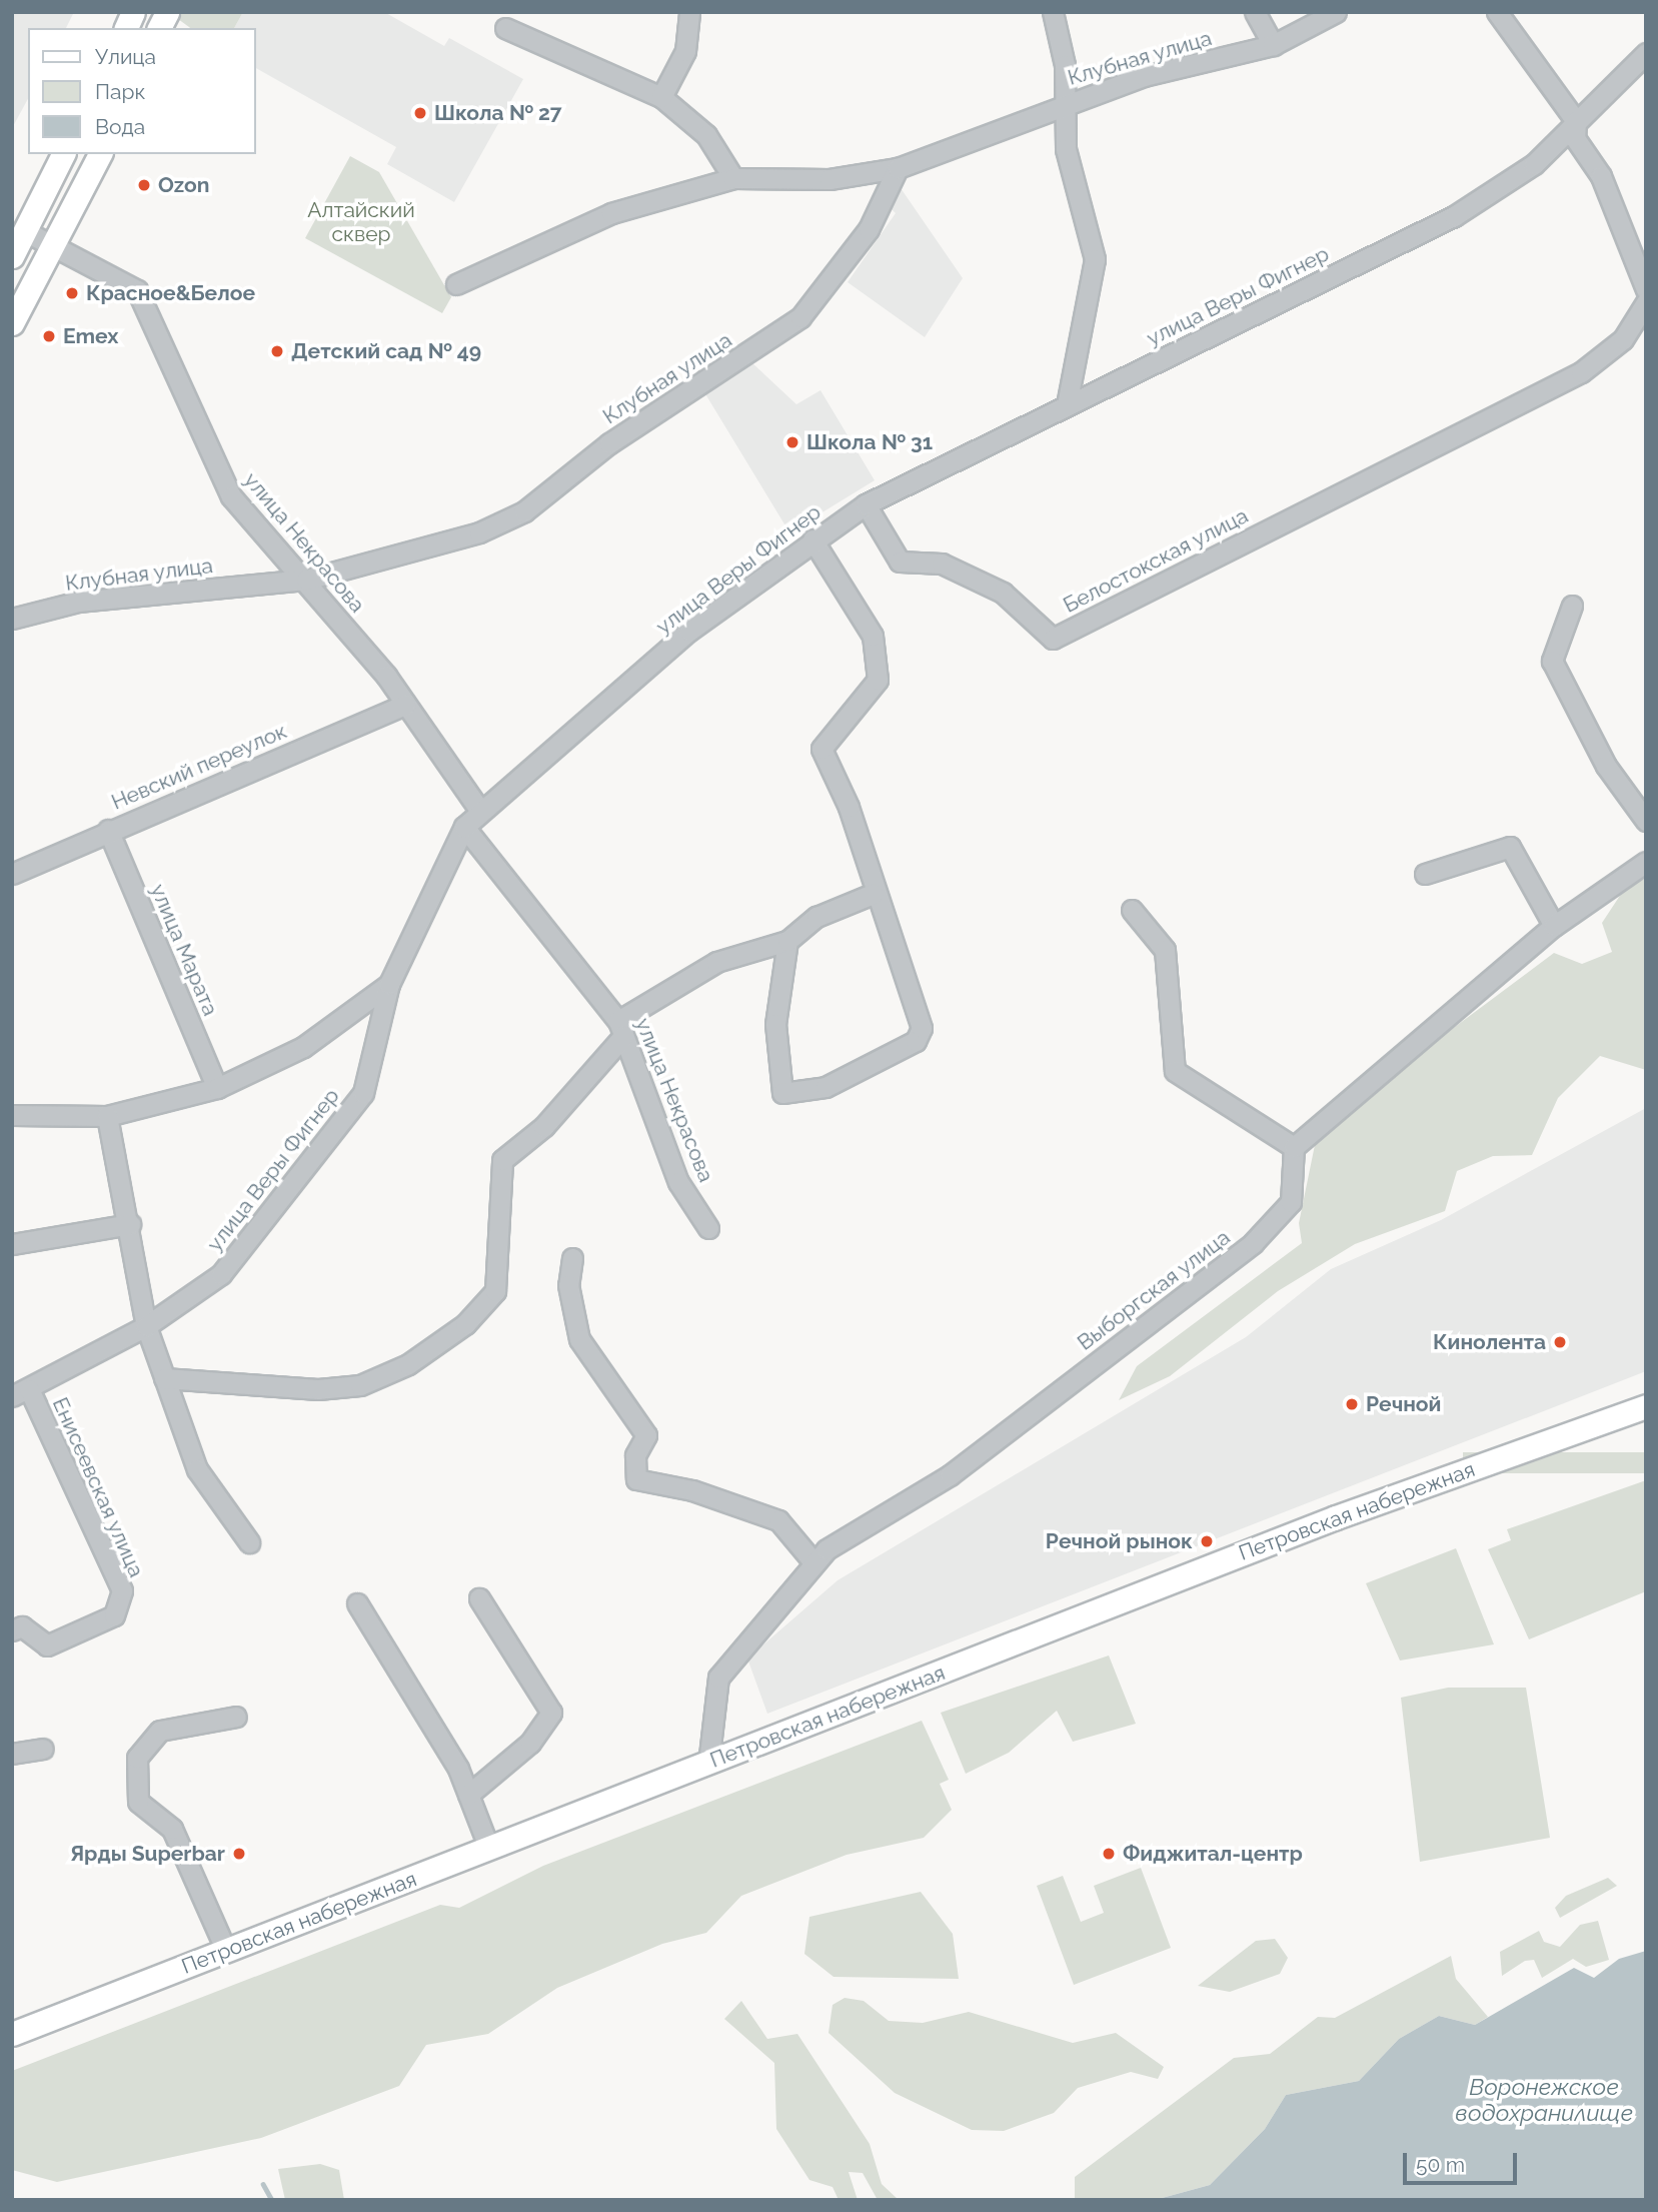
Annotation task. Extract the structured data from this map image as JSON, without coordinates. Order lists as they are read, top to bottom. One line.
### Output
{"streets":{"main road":["Петровская набережная"],"street":["Клубная улица","улица Веры Фигнер","улица Некрасова","Белостокская улица","Невский переулок","улица Марата","Выборгская улица","Енисеевская улица"]},"crossings":[["Клубная улица","улица Некрасова"],["улица Веры Фигнер","улица Некрасова"],["улица Веры Фигнер","Белостокская улица"],["улица Веры Фигнер","Енисеевская улица"],["улица Некрасова","Невский переулок"],["Невский переулок","улица Марата"],["Выборгская улица","Петровская набережная"]],"water":["Воронежское водохранилище"],"parks":["Алтайский сквер"],"places":["Школа № 27","Ozon","Красное&Белое","Emex","Детский сад № 49","Школа № 31","Кинолента","Речной","Речной рынок","Ярды Superbar","Фиджитал-центр"],"legend":["Улица","Парк","Вода"],"scale_bar":"50 m"}
